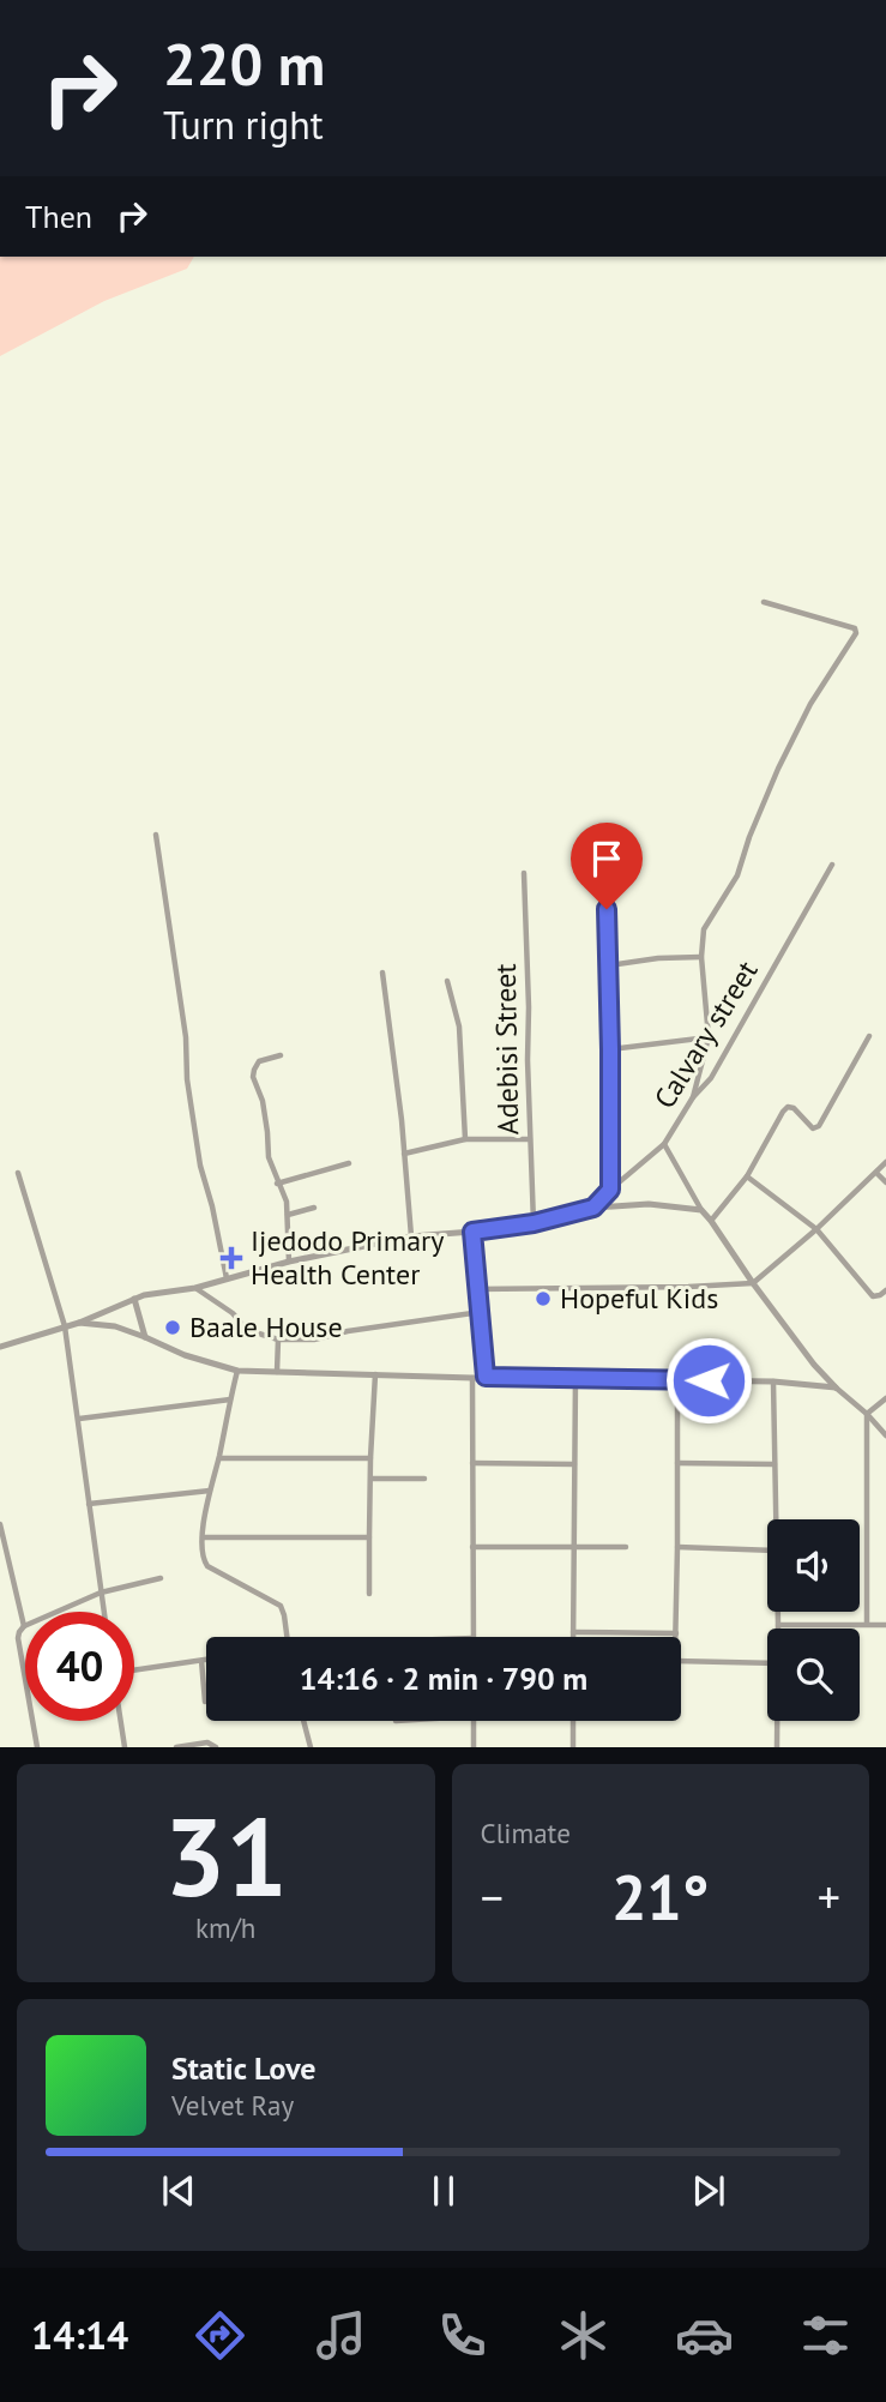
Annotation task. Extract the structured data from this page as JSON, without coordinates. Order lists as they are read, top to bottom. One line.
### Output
{"streets":{"street":["Calvary street","Adebisi Street"]},"places":{"health":["Ijedodo Primary Health Center"],"other":["Hopeful Kids","Baale House"]},"page":{"turn":["220 m","Turn right"],"then":"Then","limit":"40","trip":"14:16 · 2 min · 790 m","tile":[["31","km/h"],"Climate"],"heat":["−","21°","+"],"song":["Static Love","Velvet Ray"],"tabs":"14:14"}}
